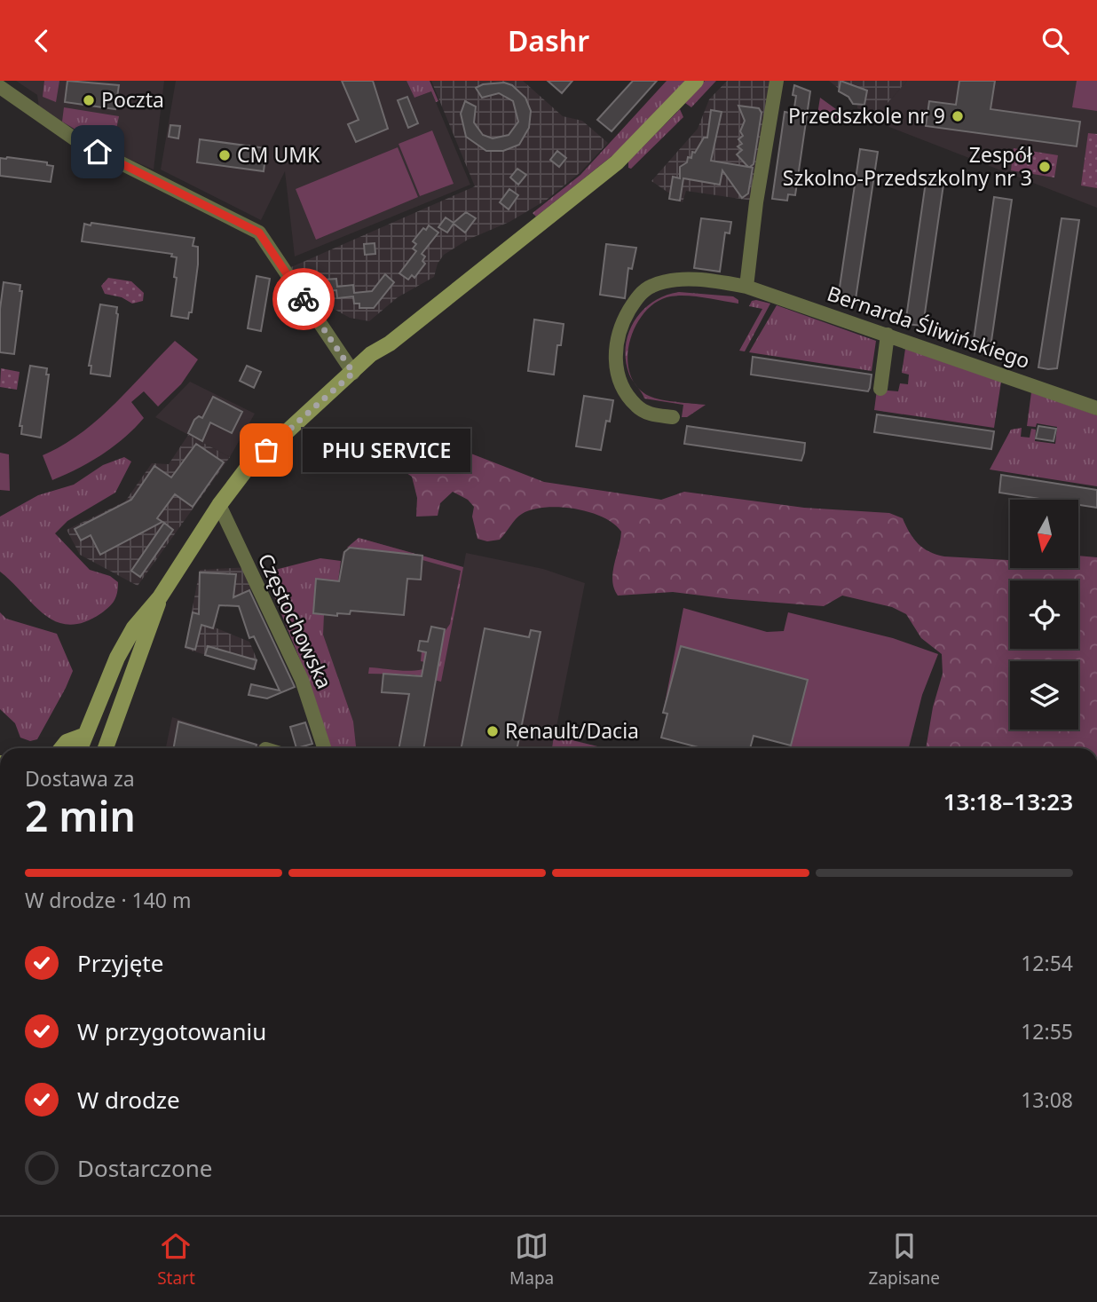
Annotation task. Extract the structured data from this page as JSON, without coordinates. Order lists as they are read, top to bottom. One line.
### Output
{"streets":{"street":["Bernarda Śliwińskiego","Częstochowska"]},"places":["Poczta","Przedszkole nr 9","CM UMK","Zespół Szkolno-Przedszkolny nr 3","PHU SERVICE","Renault/Dacia"],"north":"bottom","page":{"header":"Dashr","bubble":"PHU SERVICE","heading":["2 min","Dostawa za","13:18–13:23"],"bar":"W drodze · 140 m","list":[["Przyjęte","12:54"],["W przygotowaniu","12:55"],["W drodze","13:08"],"Dostarczone"],"tabs":["Start","Mapa","Zapisane"]}}
